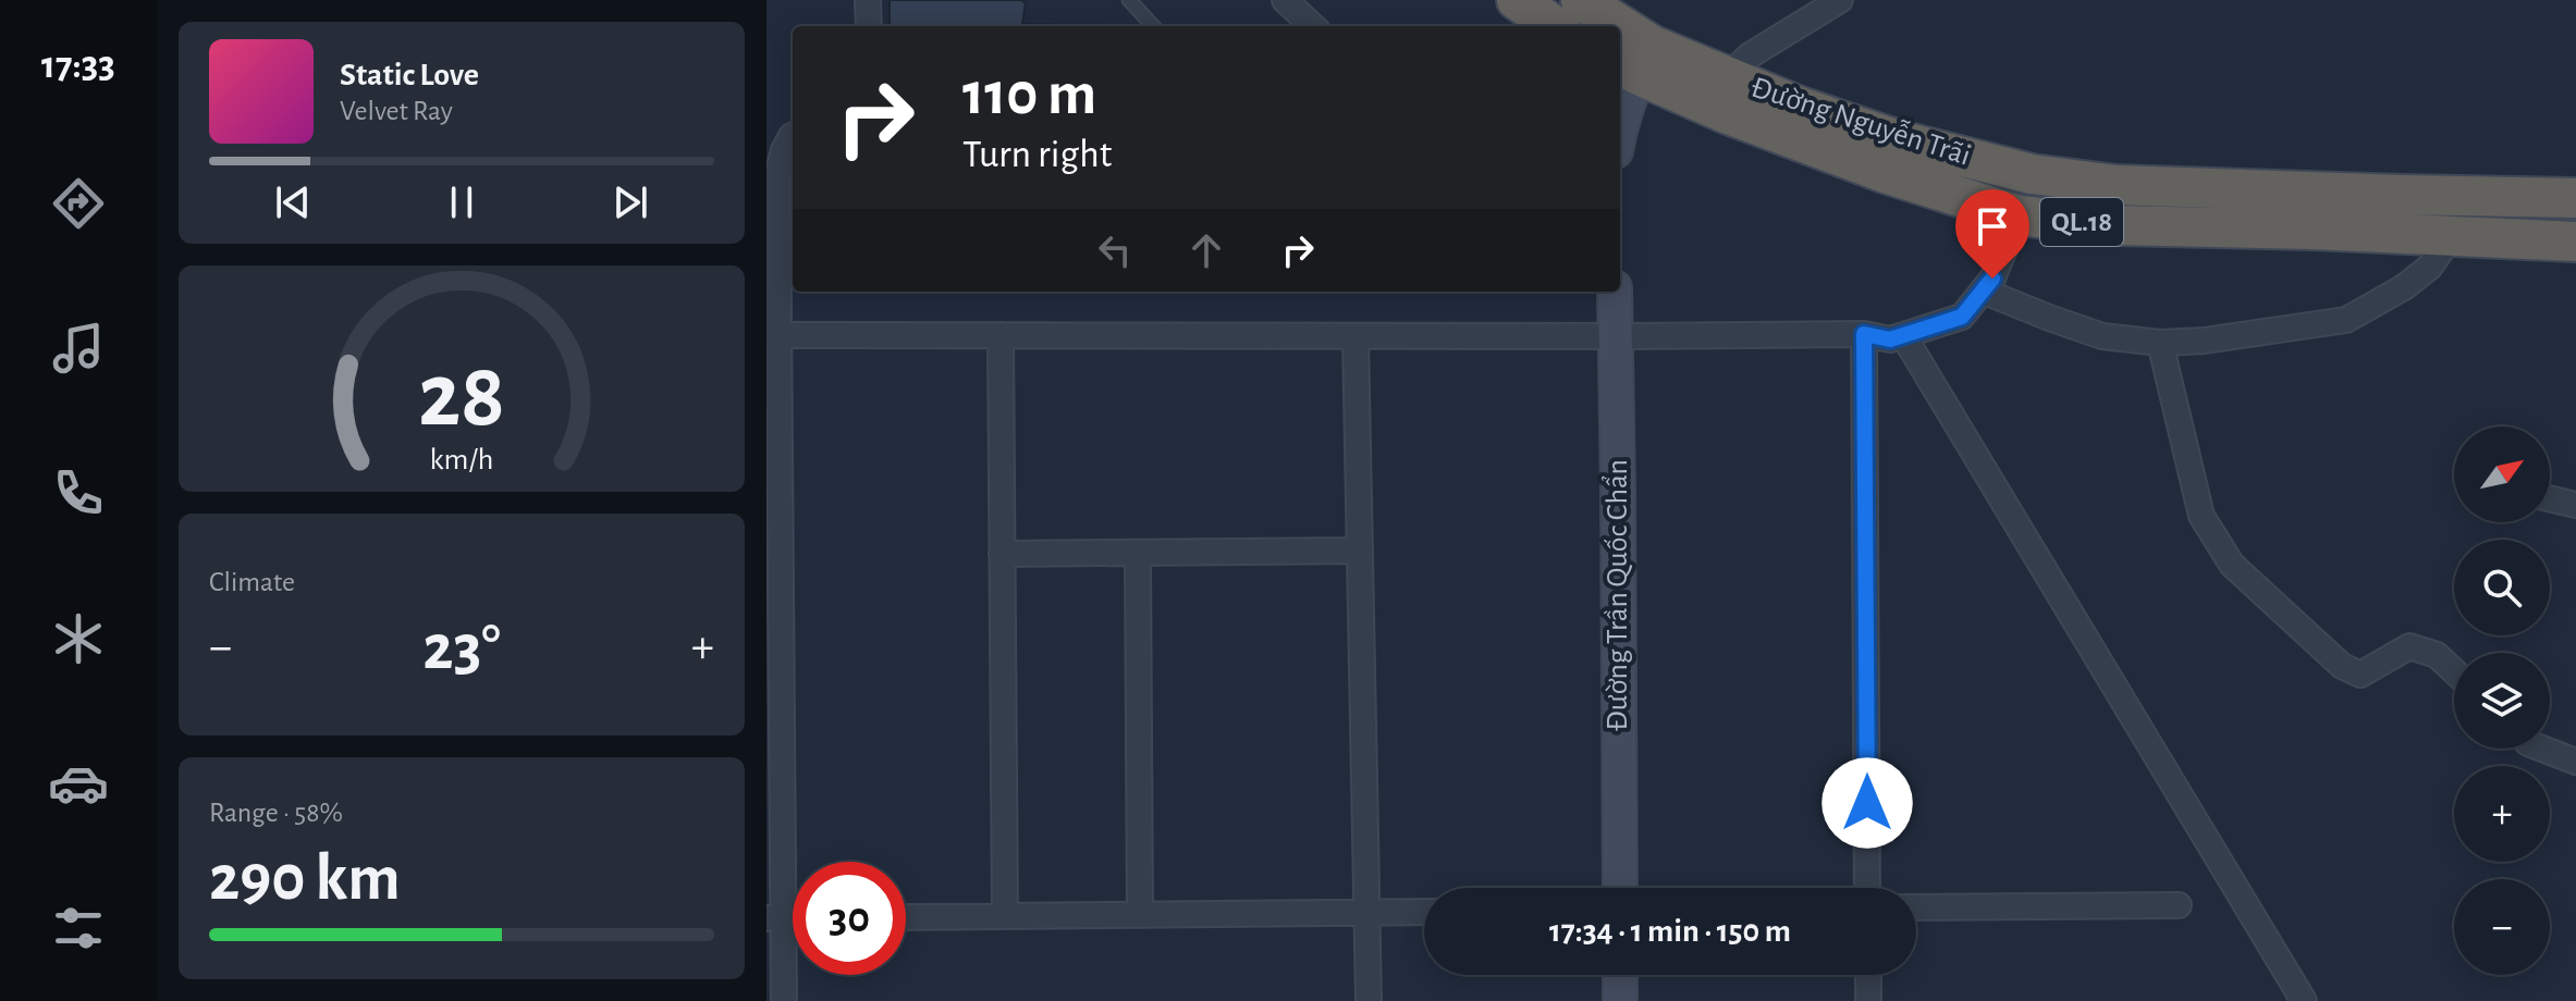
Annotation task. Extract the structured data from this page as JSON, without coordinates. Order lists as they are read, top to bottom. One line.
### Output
{"streets":{"highway":["Đường Nguyễn Trãi","QL.18"],"main road":["Đường Trần Quốc Chẩn"]},"north":"top right","page":{"tabs":"17:33","turn":["110 m","Turn right"],"song":["Static Love","Velvet Ray"],"map_buttons":["+","−"],"tile":["Climate",["Range · 58%","290 km"]],"heat":["−","23°","+"],"limit":"30","trip":"17:34 · 1 min · 150 m","gauge":["28","km/h"]}}
